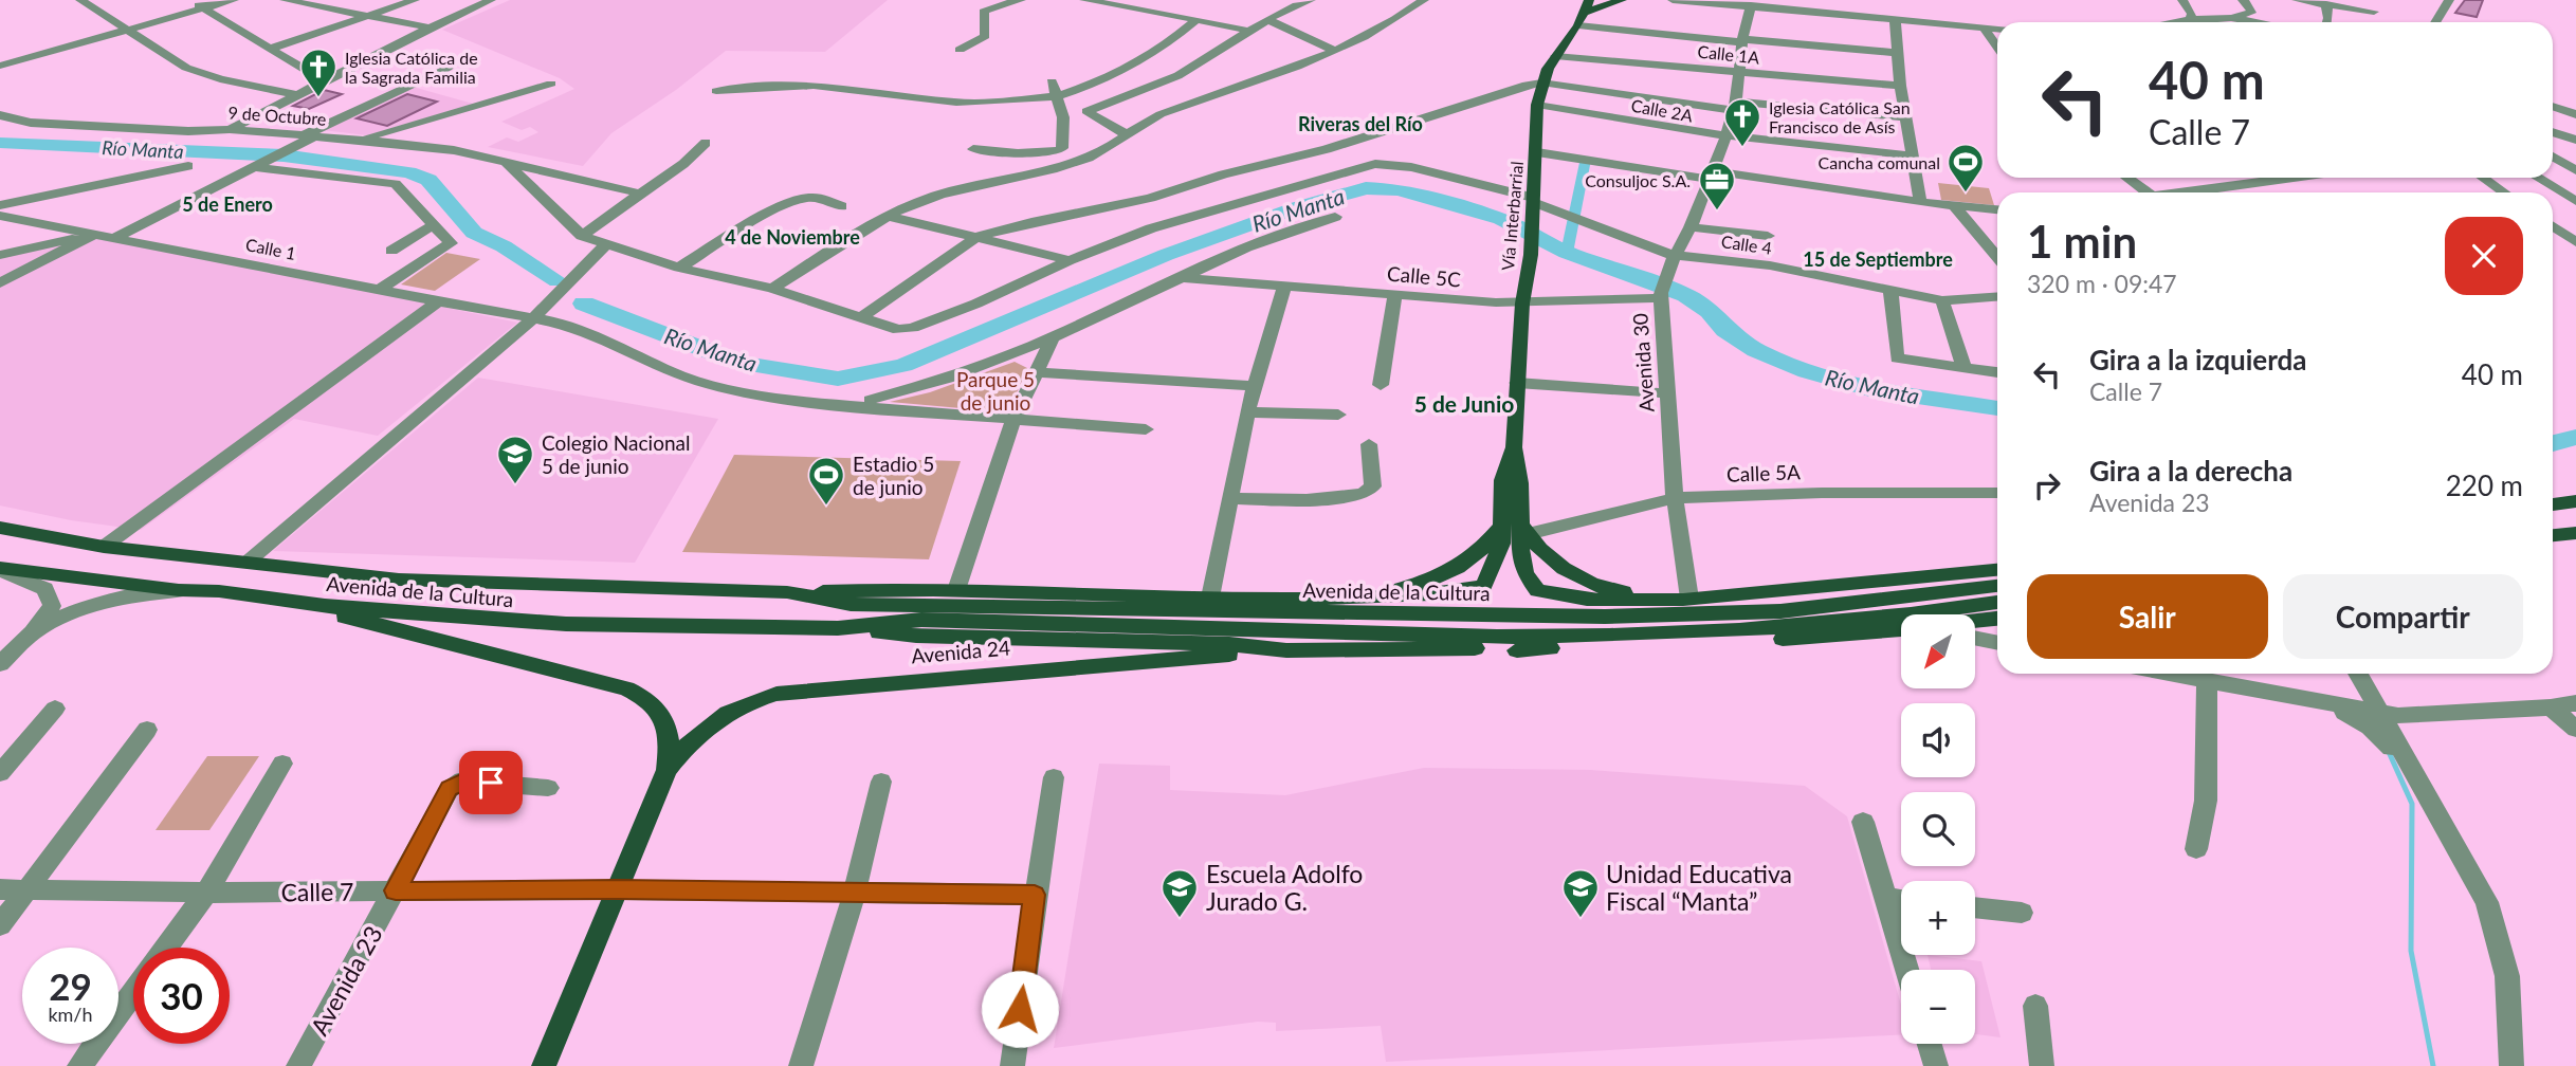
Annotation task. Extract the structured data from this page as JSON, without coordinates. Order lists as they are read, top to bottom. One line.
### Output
{"streets":{"main road":["Vía Interbarrial","Avenida de la Cultura","Avenida 24"],"street":["Calle 1A","Calle 2A","9 de Octubre","Calle 4","Calle 1","Calle 5C","Avenida 30","Calle 5A","Calle 7","Avenida 23"]},"crossings":[["Calle 1A","Vía Interbarrial"],["Calle 1A","Avenida 30"],["Calle 2A","Vía Interbarrial"],["Calle 2A","Avenida 30"],["Vía Interbarrial","Calle 4"],["Vía Interbarrial","Calle 5C"],["Vía Interbarrial","Calle 5A"],["Vía Interbarrial","Avenida de la Cultura"],["Calle 4","Avenida 30"],["Calle 5C","Avenida 30"],["Avenida 30","Calle 5A"],["Avenida de la Cultura","Avenida 24"],["Avenida 24","Calle 7"],["Calle 7","Avenida 23"]],"districts":["Riveras del Río","5 de Enero","4 de Noviembre","15 de Septiembre","5 de Junio"],"water":["Río Manta"],"parks":["Parque 5 de junio"],"places":{"church":["Iglesia Católica de la Sagrada Familia","Iglesia Católica San Francisco de Asís"],"sports":["Cancha comunal","Estadio 5 de junio"],"office":["Consuljoc S.A."],"school or university":["Colegio Nacional 5 de junio","Escuela Adolfo Jurado G.","Unidad Educativa Fiscal “Manta”"]},"north":"bottom left","page":{"turn":["40 m","Calle 7"],"heading":["1 min","320 m · 09:47"],"list":[{"name":"Gira a la izquierda","note":"Calle 7","value":"40 m"},{"name":"Gira a la derecha","note":"Avenida 23","value":"220 m"}],"buttons":["Salir","Compartir"],"map_buttons":["+","−"],"speed":"29 km/h","limit":"30"}}
